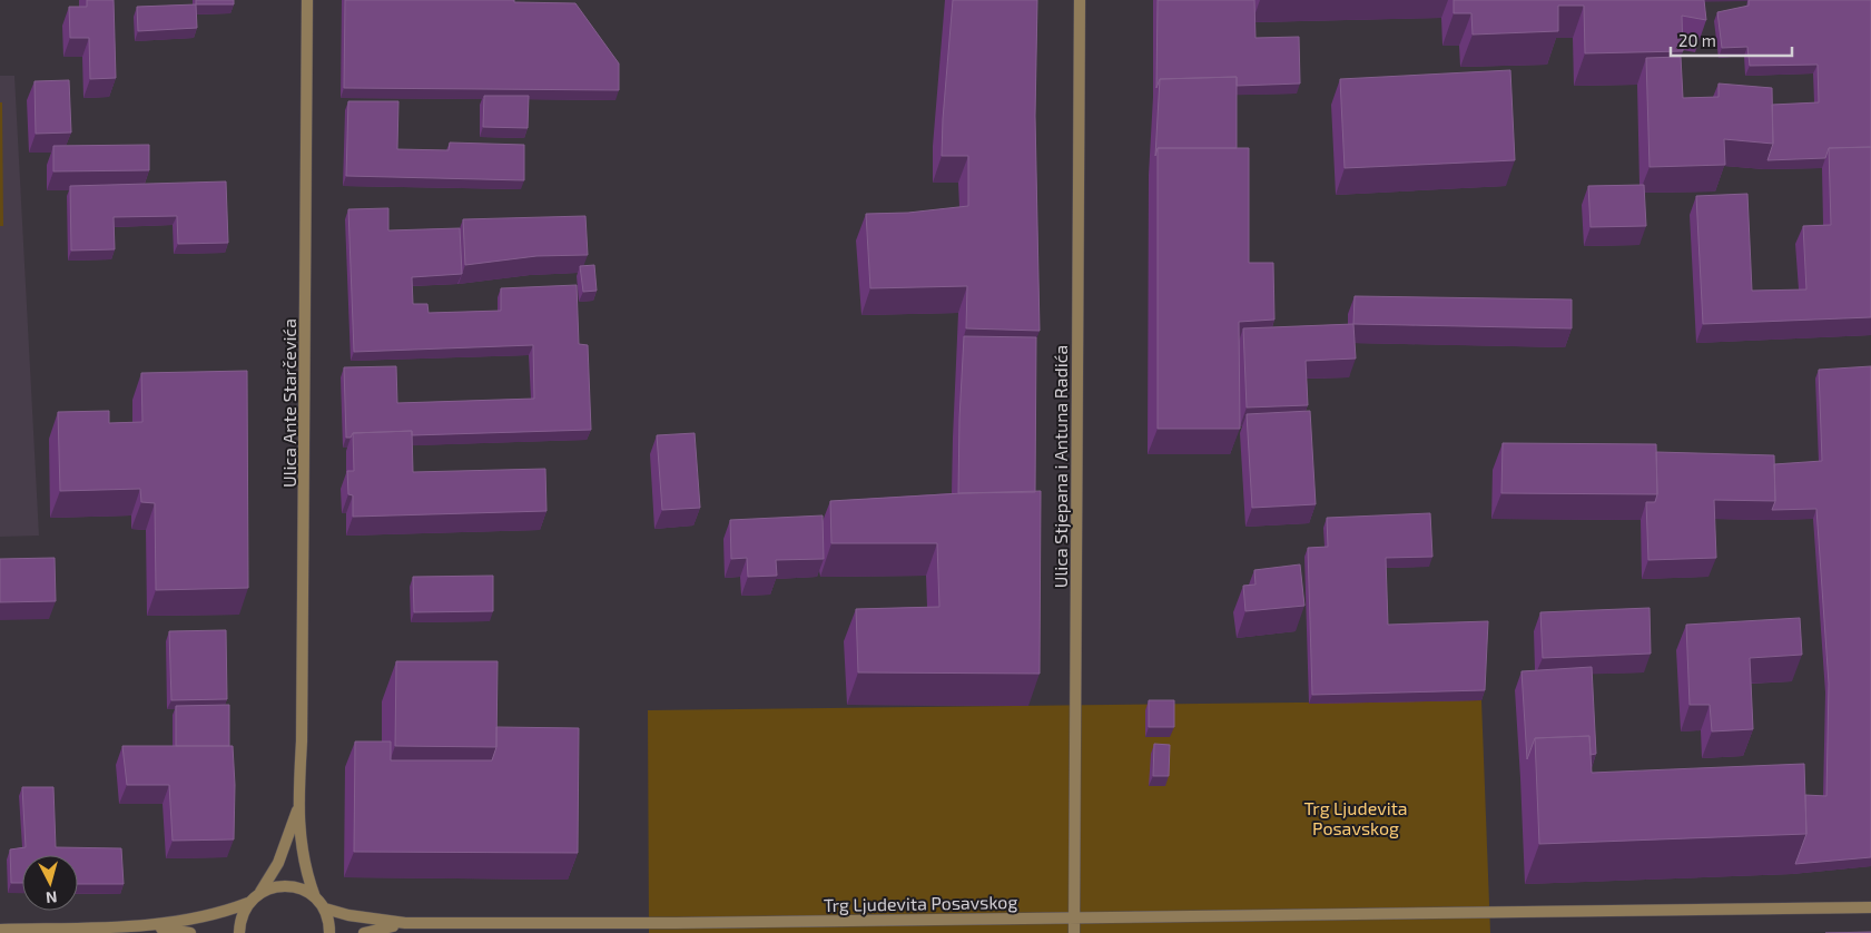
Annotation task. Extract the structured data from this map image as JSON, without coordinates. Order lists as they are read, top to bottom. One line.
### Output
{"streets":{"street":["Ulica Ante Starčevića","Ulica Stjepana i Antuna Radića","Trg Ljudevita Posavskog"]},"crossings":[["Ulica Stjepana i Antuna Radića","Trg Ljudevita Posavskog"]],"parks":["Trg Ljudevita Posavskog"],"scale_bar":"20 m","north":"bottom"}
